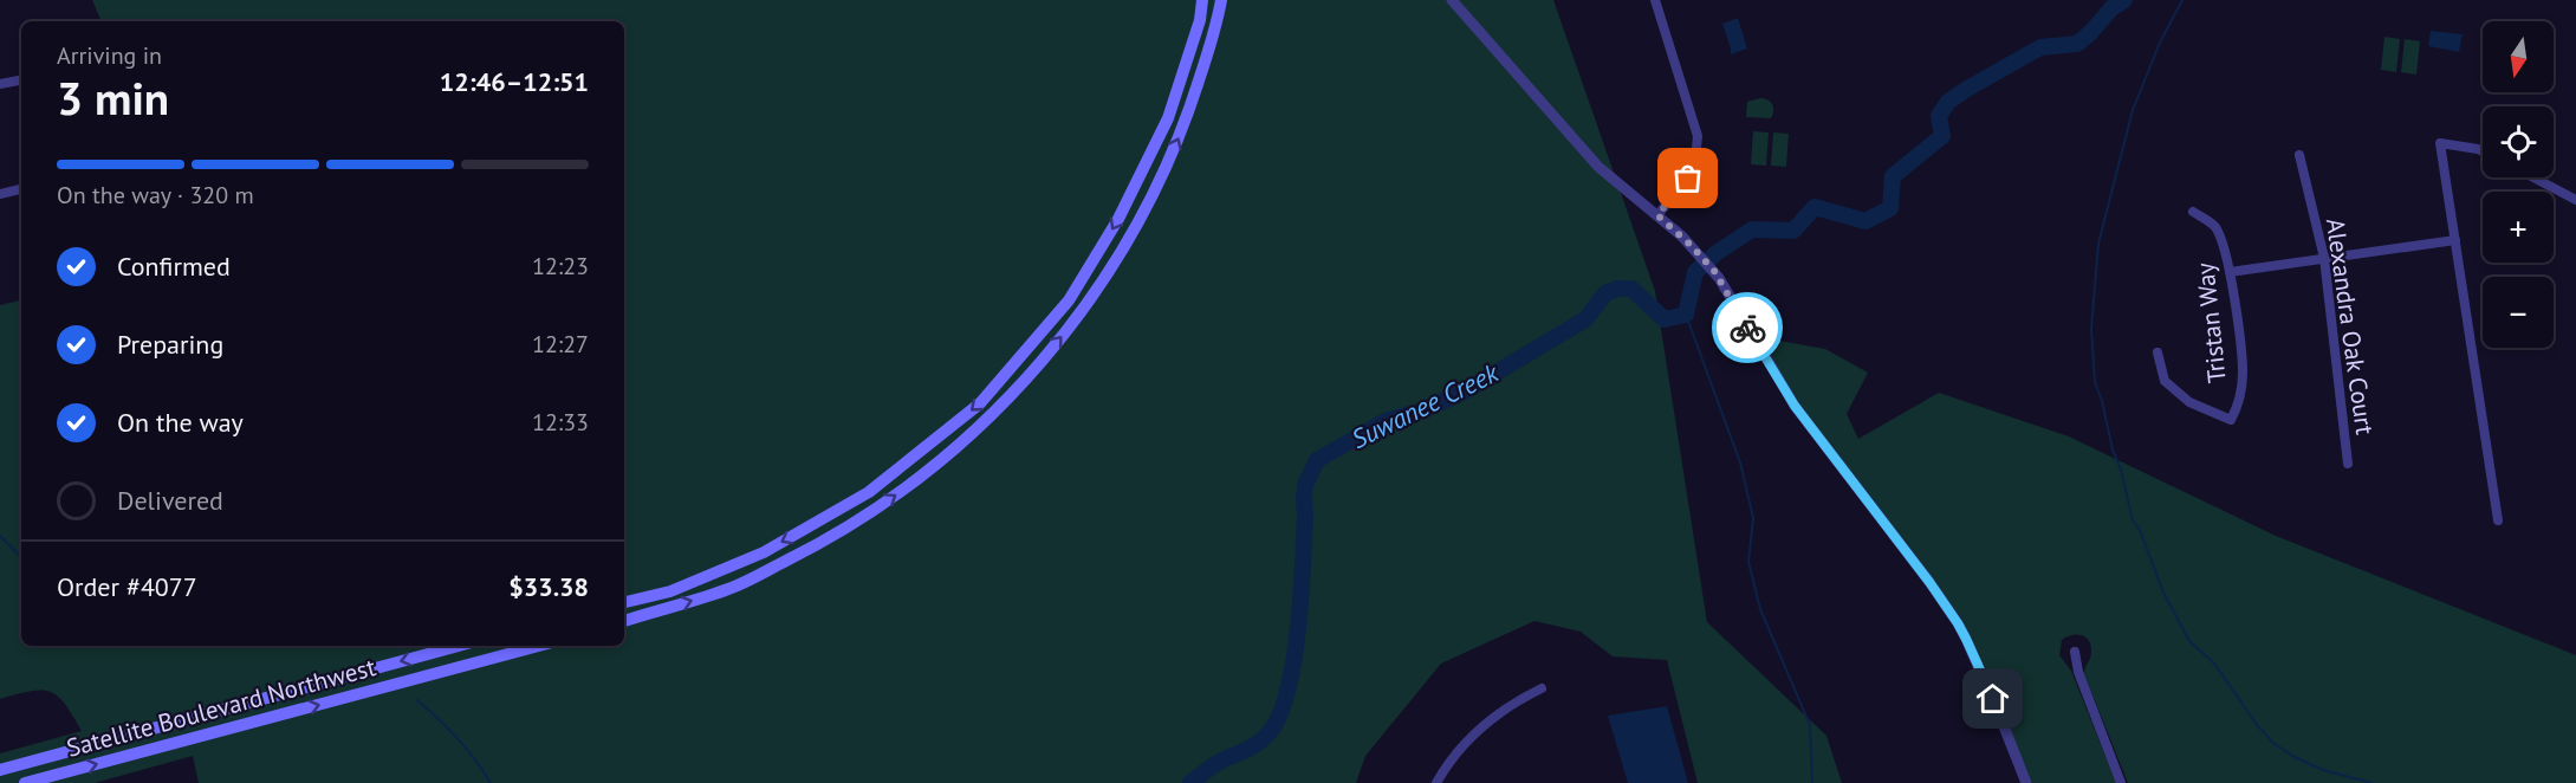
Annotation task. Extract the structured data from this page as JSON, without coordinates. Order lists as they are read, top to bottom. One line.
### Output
{"streets":{"main road":["Satellite Boulevard Northwest"],"street":["Tristan Way","Alexandra Oak Court"]},"water":["Suwanee Creek"],"north":"bottom","page":{"map_buttons":["+","−"],"heading":["3 min","Arriving in","12:46–12:51"],"panel":["Order #4077","$33.38"],"bar":"On the way · 320 m","list":[["Confirmed","12:23"],["Preparing","12:27"],["On the way","12:33"],"Delivered"]}}
